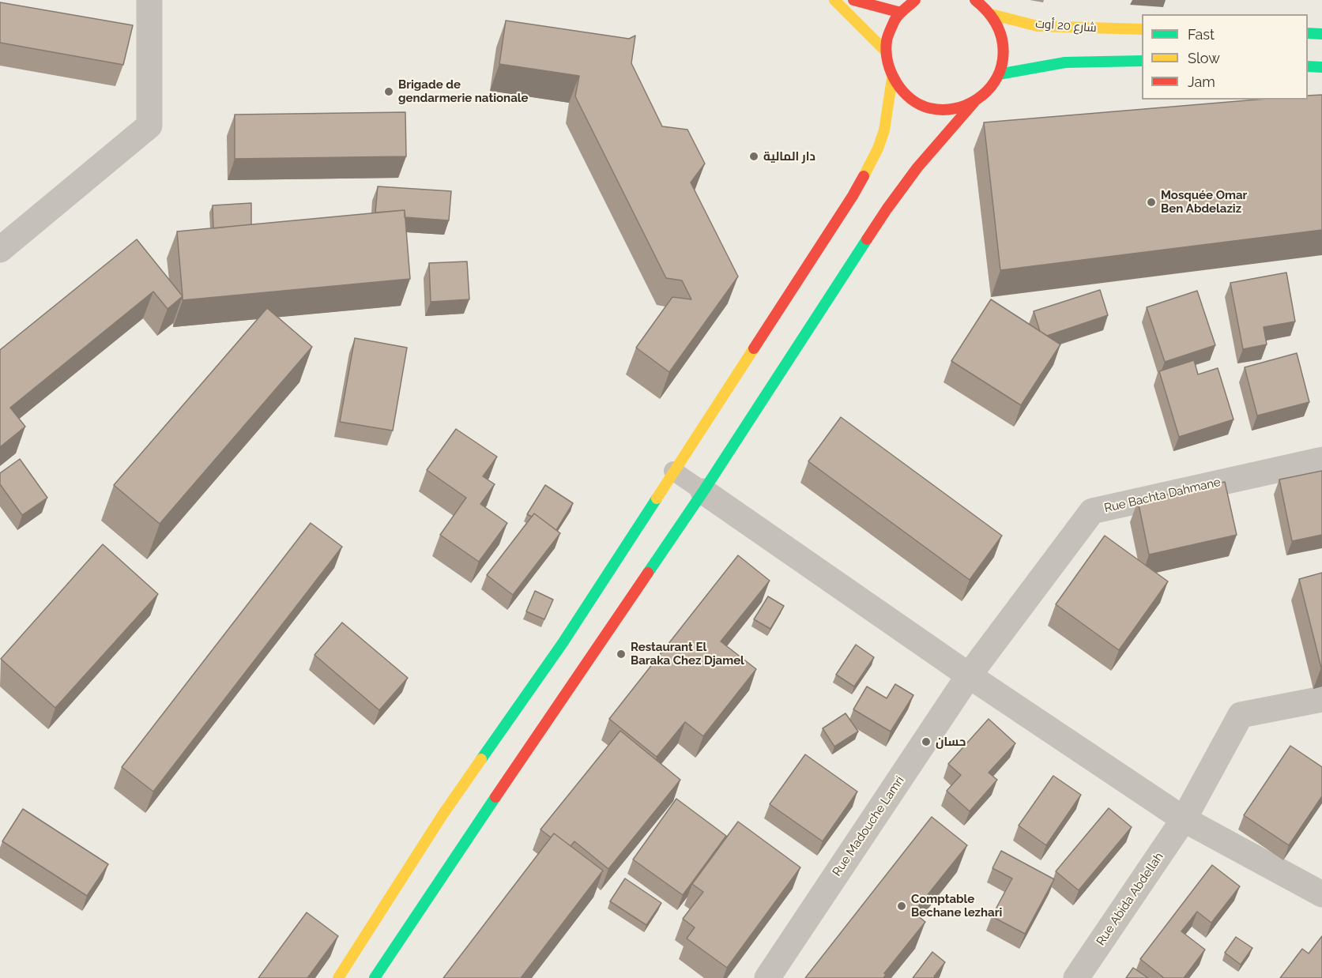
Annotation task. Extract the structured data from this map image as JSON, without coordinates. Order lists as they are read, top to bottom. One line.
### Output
{"streets":{"main road":["شارع 20 أوت"],"street":["Rue Bachta Dahmane","Rue Madouche Lamri","Rue Abida Abdellah"]},"crossings":[["Rue Bachta Dahmane","Rue Madouche Lamri"]],"places":["Brigade de gendarmerie nationale","دار المالية","Mosquée Omar Ben Abdelaziz","Restaurant El Baraka Chez Djamel","حسان","Comptable Bechane lezhari"],"legend":["Fast","Slow","Jam"]}
